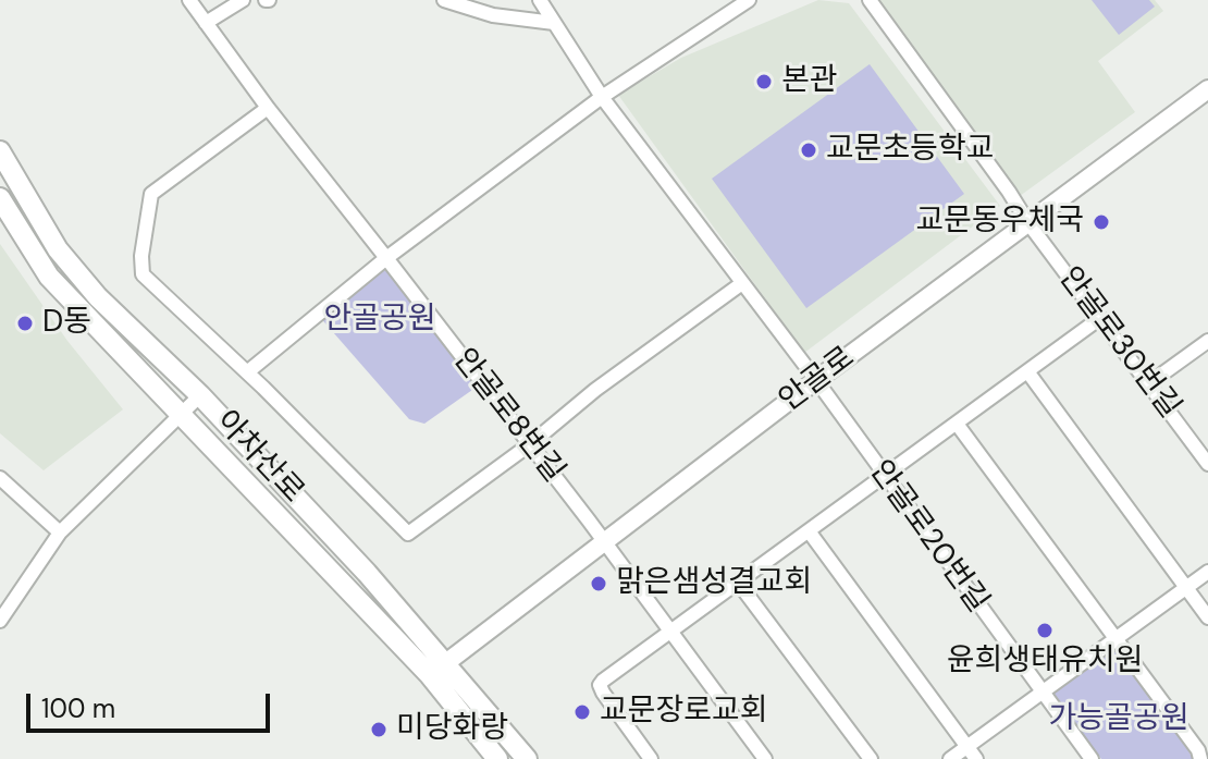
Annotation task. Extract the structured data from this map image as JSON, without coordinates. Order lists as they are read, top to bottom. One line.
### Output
{"streets":{"main road":["아차산로"],"street":["안골로30번길","안골로","안골로8번길","안골로20번길"]},"crossings":[["안골로30번길","안골로"],["안골로","안골로8번길"],["안골로","아차산로"],["안골로","안골로20번길"]],"parks":["안골공원","가능골공원"],"places":["본관","교문초등학교","교문동우체국","D동","맑은샘성결교회","윤희생태유치원","교문장로교회","미당화랑"],"scale_bar":"100 m"}
